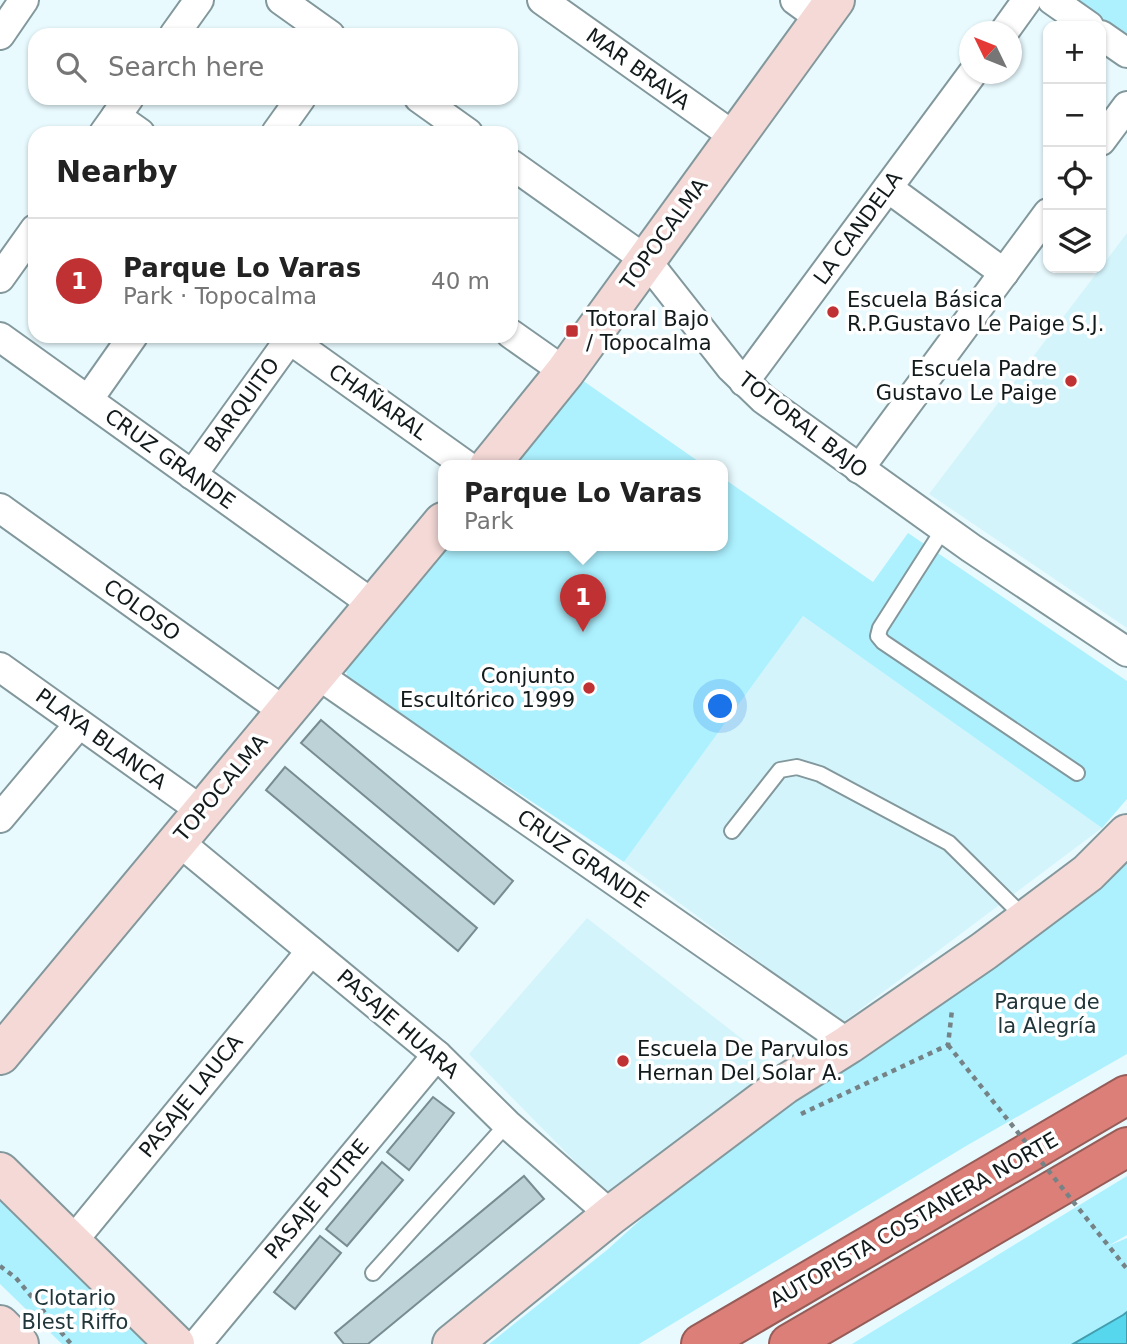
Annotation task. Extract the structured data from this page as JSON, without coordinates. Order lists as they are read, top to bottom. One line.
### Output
{"streets":{"highway":["AUTOPISTA COSTANERA NORTE"],"street":["MAR BRAVA","LA CANDELA","TOPOCALMA","CHAÑARAL","BARQUITO","TOTORAL BAJO","CRUZ GRANDE","COLOSO","PLAYA BLANCA","PASAJE HUARA","PASAJE LAUCA","PASAJE PUTRE"]},"crossings":[["MAR BRAVA","TOPOCALMA"],["LA CANDELA","TOTORAL BAJO"],["TOPOCALMA","TOTORAL BAJO"],["TOPOCALMA","CRUZ GRANDE"],["TOPOCALMA","COLOSO"],["TOPOCALMA","PLAYA BLANCA"],["TOPOCALMA","PASAJE HUARA"],["BARQUITO","CRUZ GRANDE"],["PASAJE HUARA","PASAJE LAUCA"],["PASAJE HUARA","PASAJE PUTRE"]],"parks":["Parque de la Alegría","Clotario Blest Riffo"],"places":{"other":["Escuela Básica R.P.Gustavo Le Paige S.J.","Escuela Padre Gustavo Le Paige","Conjunto Escultórico 1999","Escuela De Parvulos Hernan Del Solar A."],"transit":["Totoral Bajo / Topocalma"]},"north":"top left","page":{"map_buttons":["+","−"],"search":"Search here","heading":"Nearby","list":[{"mark":"1","name":"Parque Lo Varas","note":"Park · Topocalma","value":"40 m"}],"popup":["Parque Lo Varas","Park"],"pins":"1"}}
